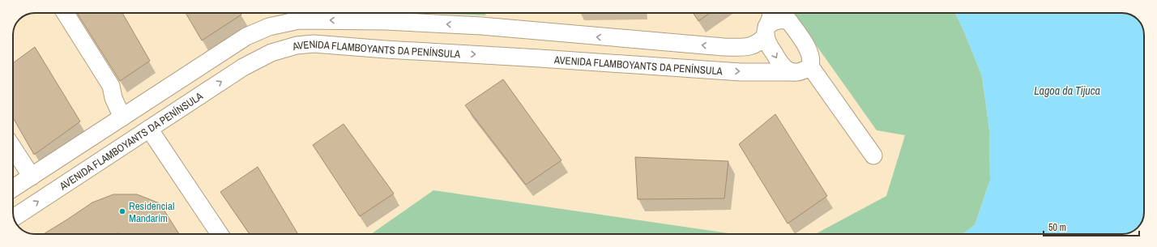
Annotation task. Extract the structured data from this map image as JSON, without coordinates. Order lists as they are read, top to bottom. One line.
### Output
{"streets":{"street":["AVENIDA FLAMBOYANTS DA PENÍNSULA"]},"water":["Lagoa da Tijuca"],"places":["Residencial Mandarim"],"scale_bar":"50 m"}
